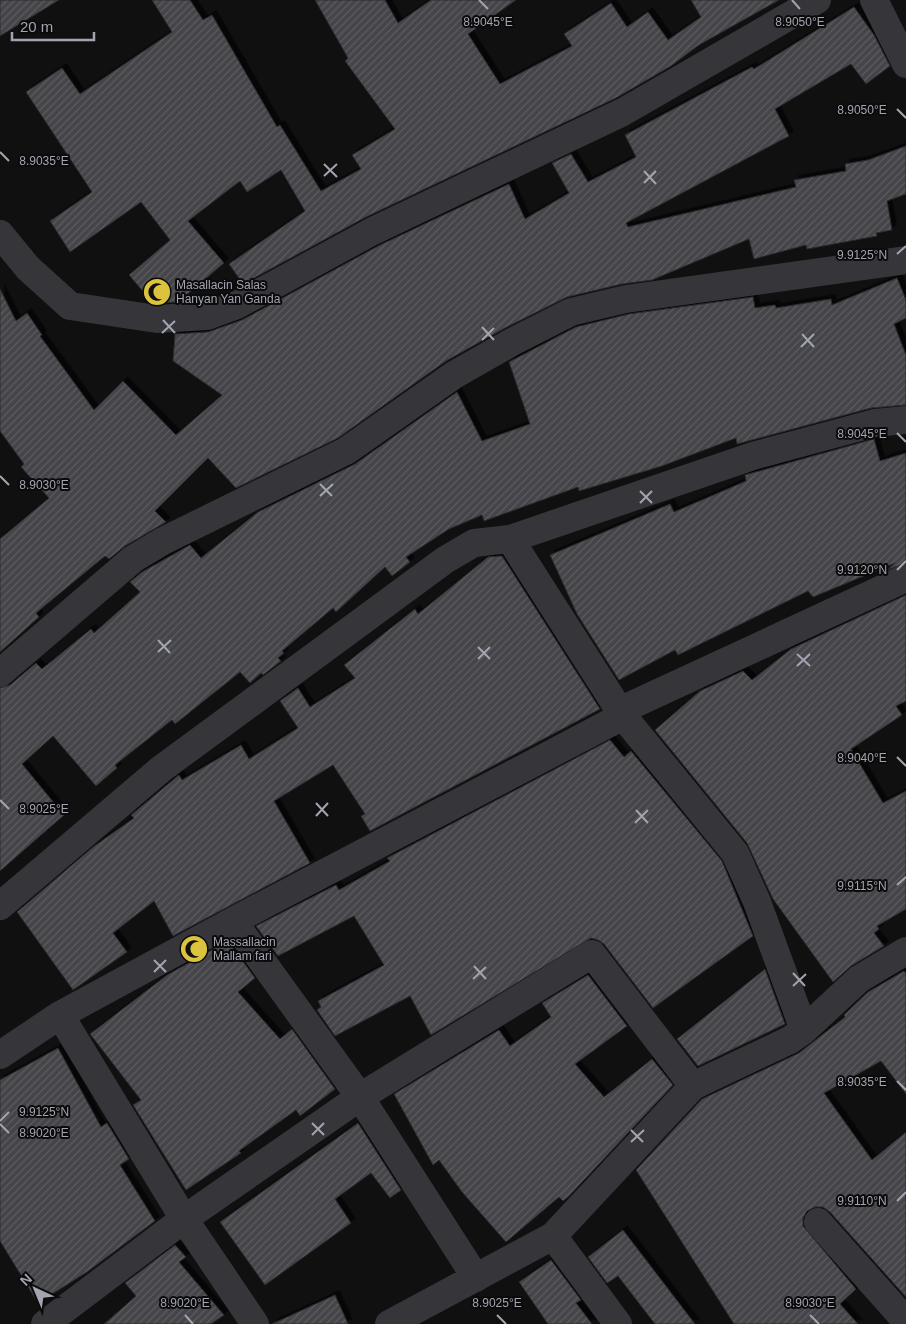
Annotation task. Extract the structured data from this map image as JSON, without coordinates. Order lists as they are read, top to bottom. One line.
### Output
{"places":{"mosque":["Masallacin Salas Hanyan Yan Ganda","Massallacin Mallam fari"]},"scale_bar":"20 m","north":"top left","coordinates":["8.9050°E","8.9045°E","8.9035°E","9.9125°N","8.9030°E","9.9120°N","8.9040°E","8.9025°E","9.9115°N","8.9020°E","9.9110°N"]}
